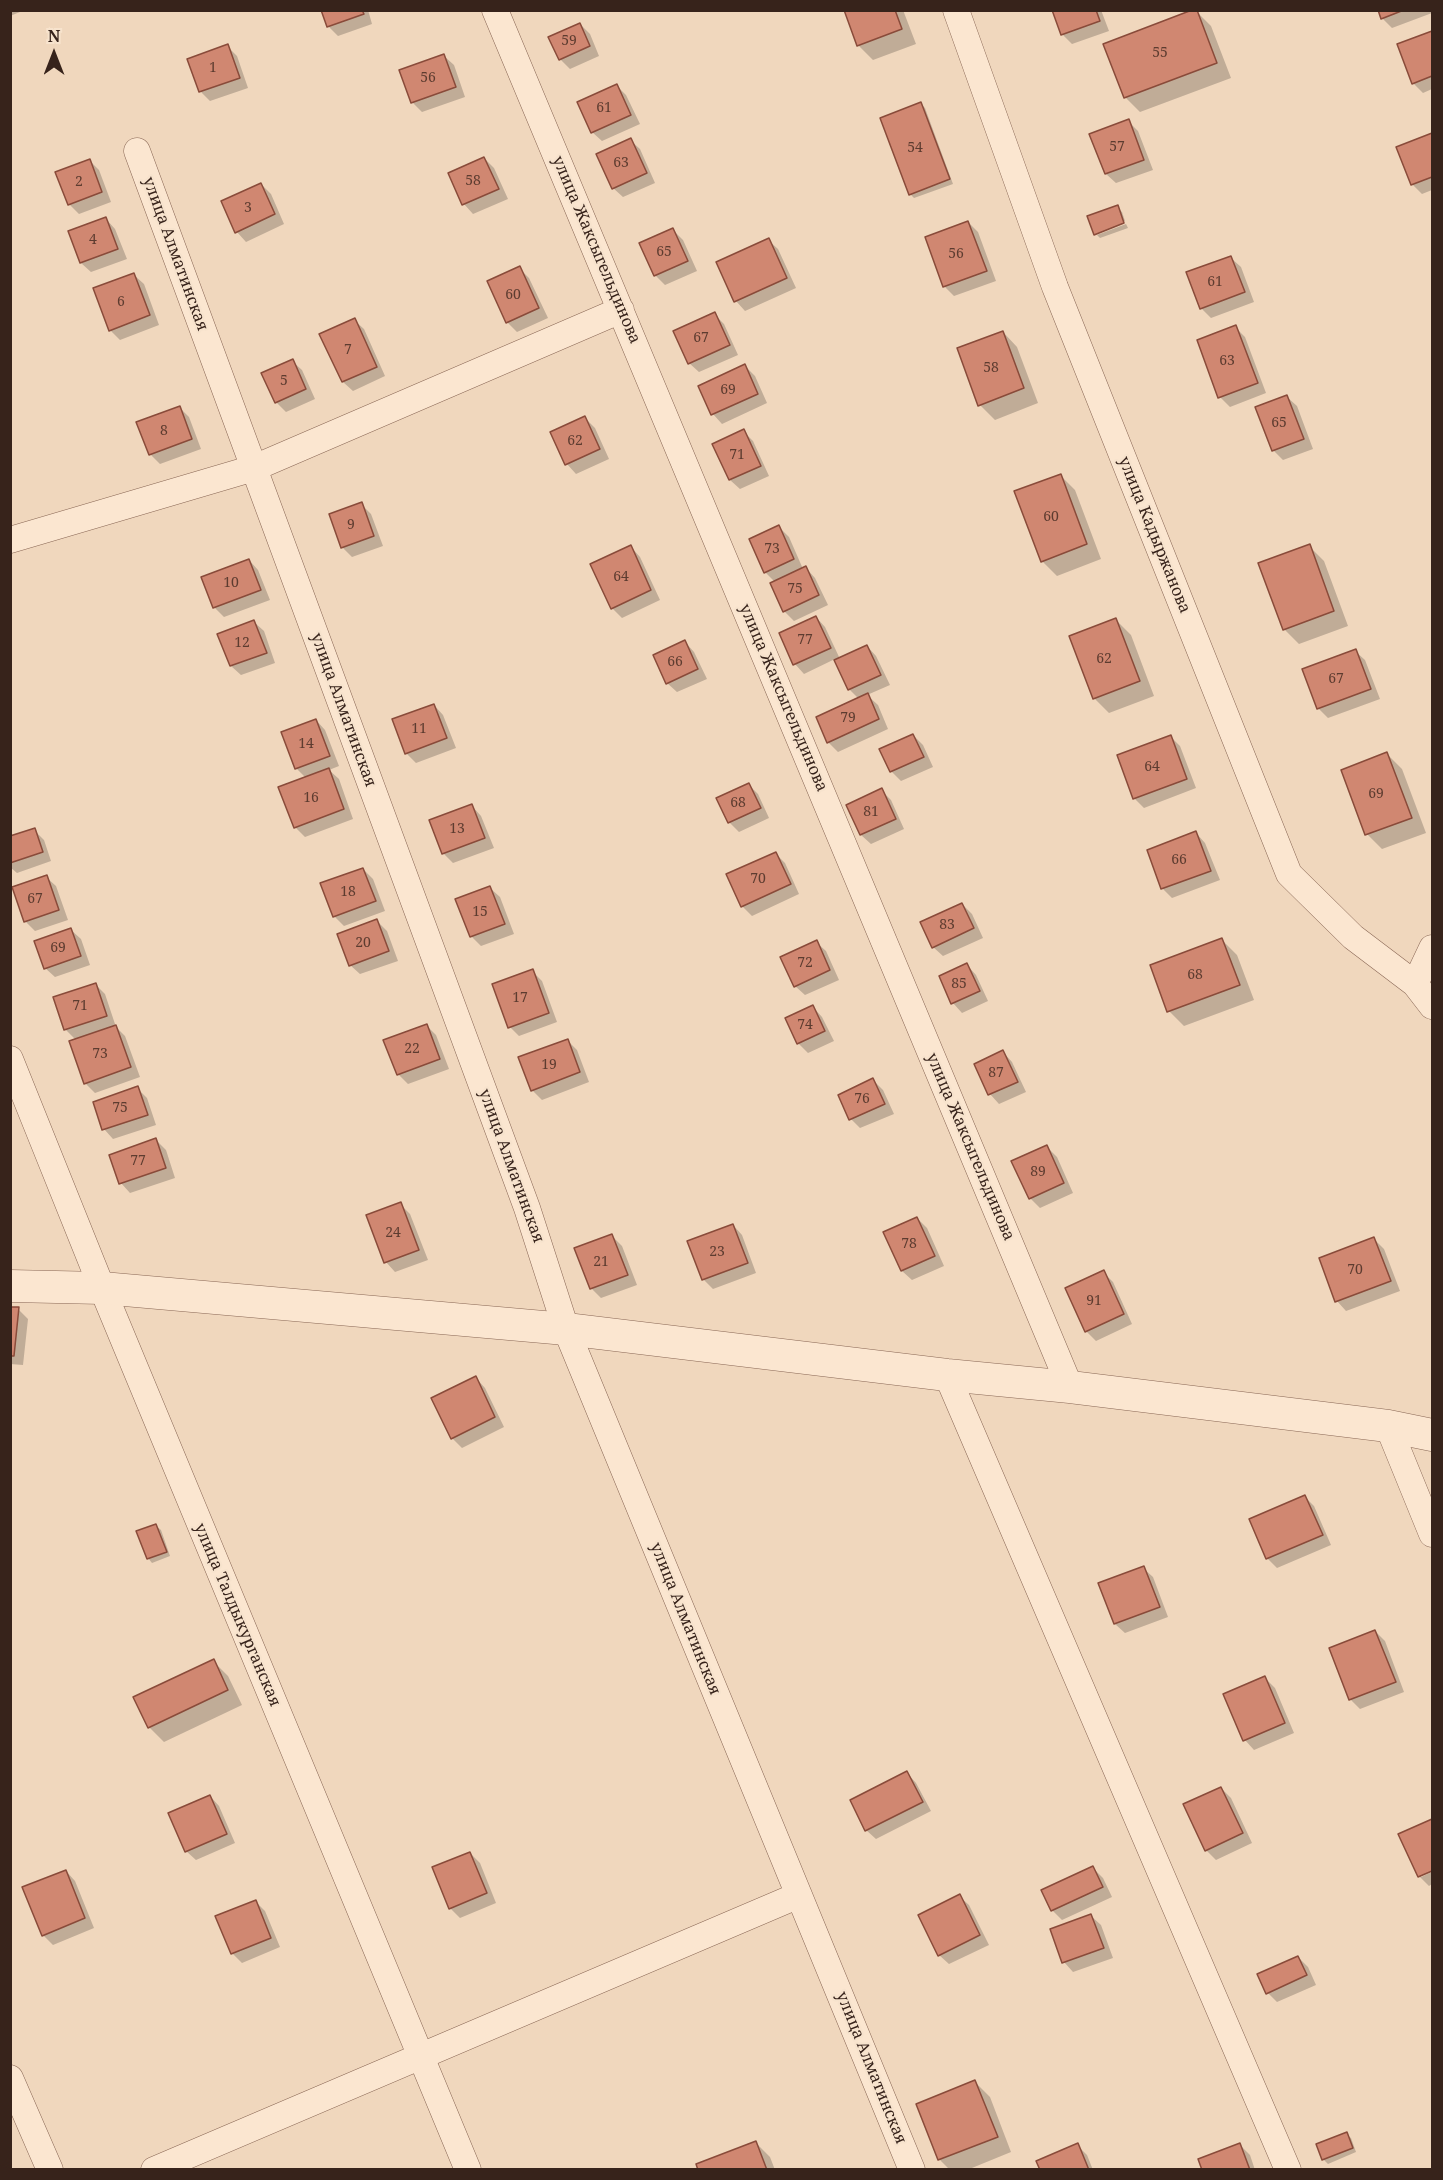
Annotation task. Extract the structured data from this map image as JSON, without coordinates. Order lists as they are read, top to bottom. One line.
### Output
{"streets":{"street":["улица Жаксыгельдинова","улица Алматинская","улица Кадыржанова","улица Талдыкурганская"]},"house_numbers":["59","55","1","56","61","57","54","63","58","2","3","4","65","56","61","60","6","67","7","63","58","5","69","65","8","62","71","60","9","73","64","10","75","77","12","62","66","67","79","11","14","64","69","16","68","81","13","66","70","18","67","15","83","20","69","72","68","85","17","71","74","22","73","19","87","76","75","77","89","24","78","23","21","70","91"],"north":"top"}
